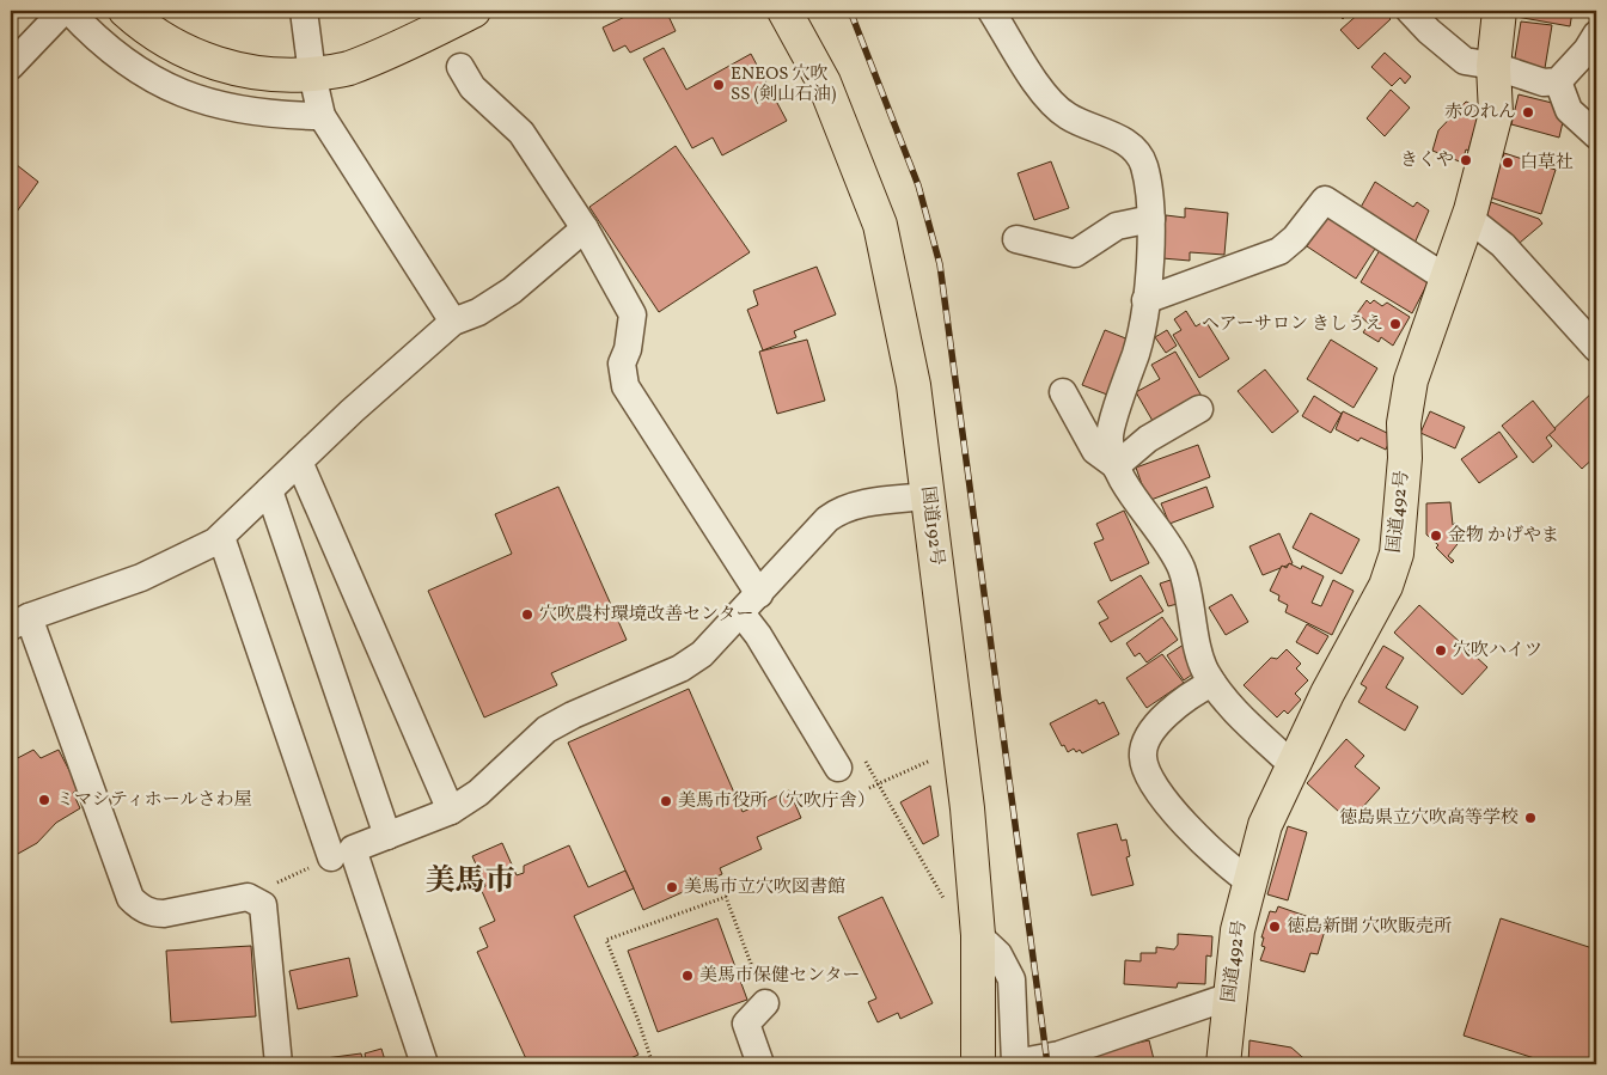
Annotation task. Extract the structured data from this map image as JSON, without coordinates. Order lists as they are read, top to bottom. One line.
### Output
{"streets":{"highway":["国道492号","国道192号"]},"districts":["美馬市"],"places":["ENEOS 穴吹 SS (剣山石油)","赤のれん","きくや","白草社","ヘアーサロン きしうえ","金物 かげやま","穴吹農村環境改善センター","穴吹ハイツ","ミマシティホールさわ屋","美馬市役所（穴吹庁舎）","徳島県立穴吹高等学校","美馬市立穴吹図書館","徳島新聞 穴吹販売所","美馬市保健センター"]}
